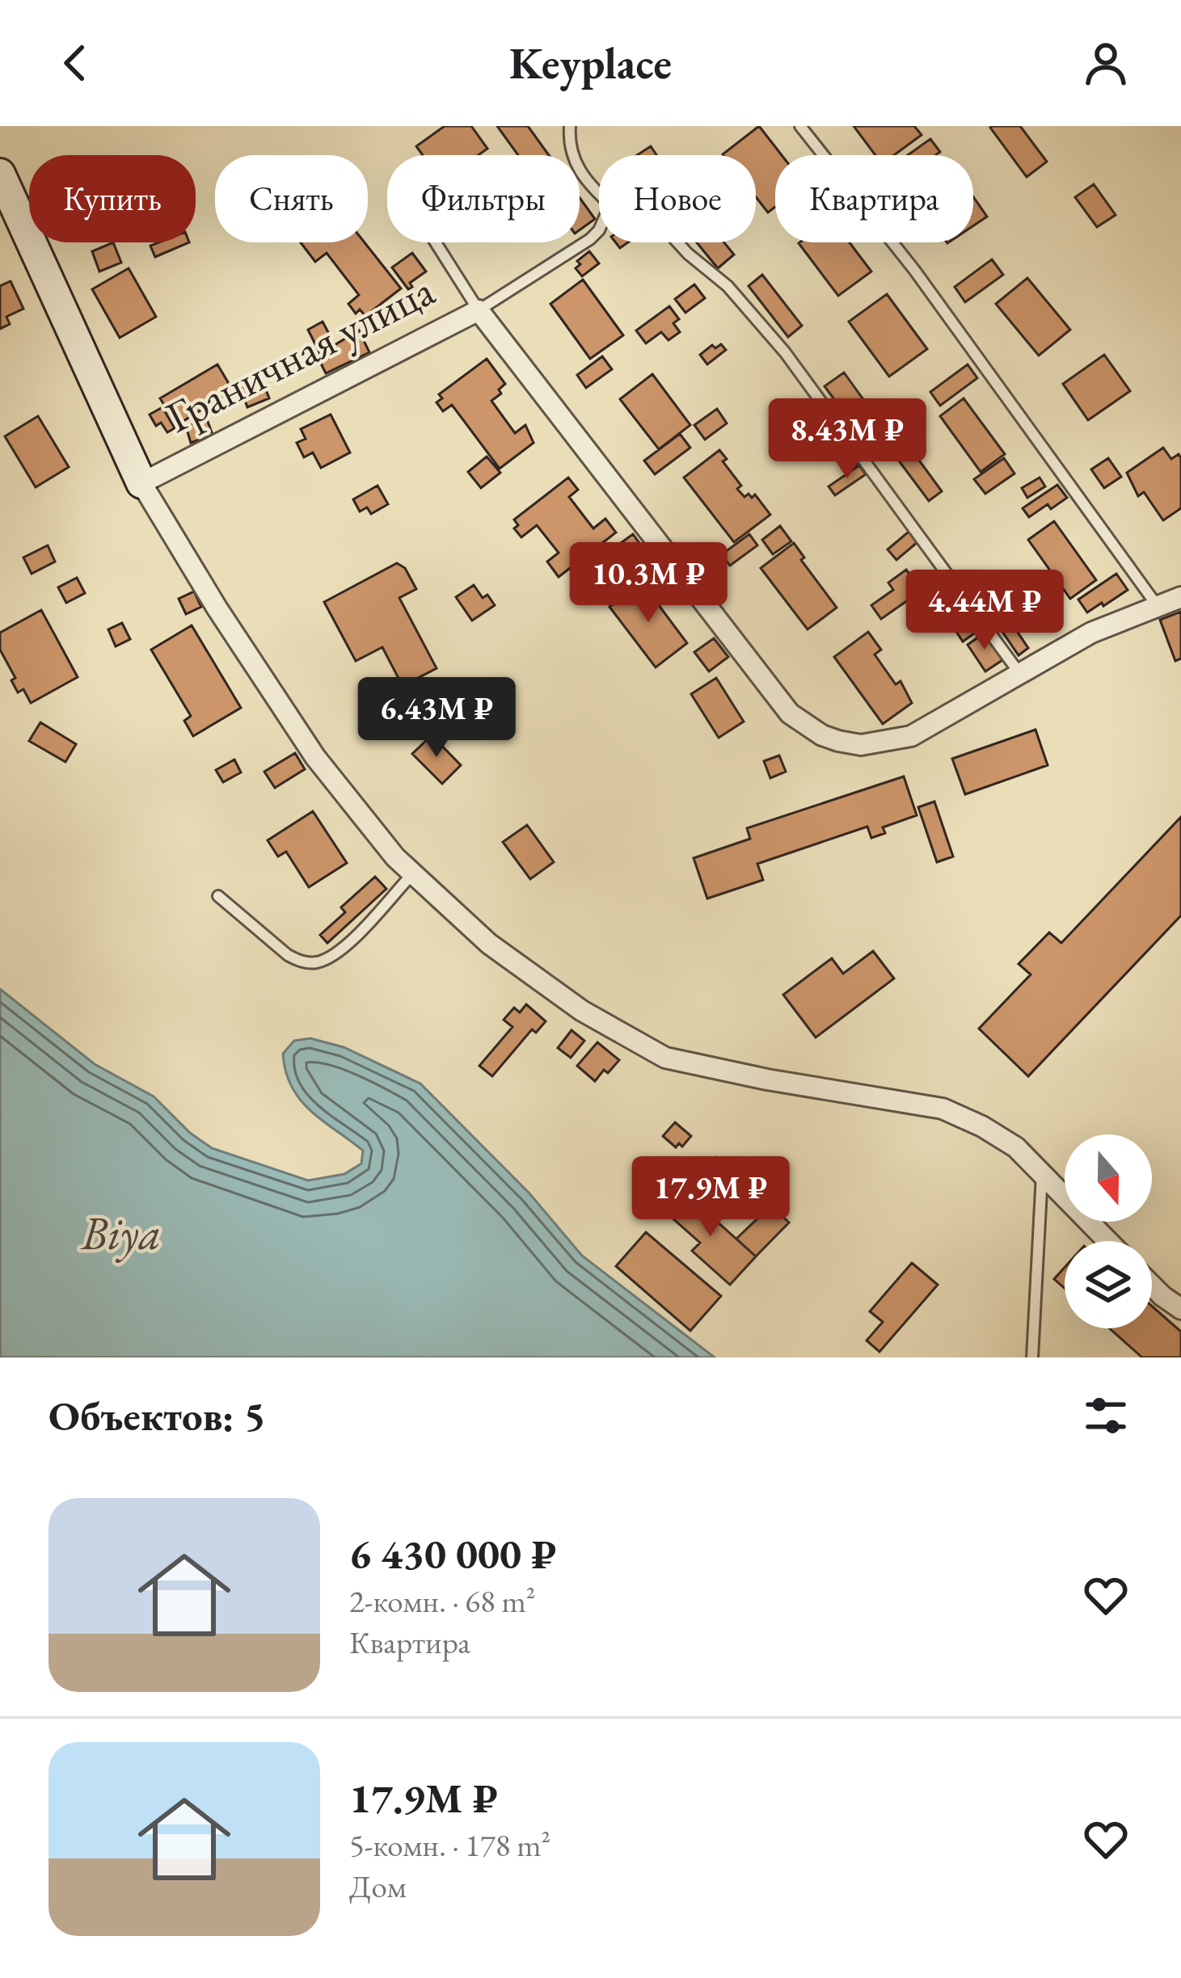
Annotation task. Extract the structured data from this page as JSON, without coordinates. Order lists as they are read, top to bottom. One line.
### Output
{"streets":{"street":["Граничная улица"]},"water":["Biya"],"north":"bottom","page":{"header":"Keyplace","chip":["Купить","Снять","Фильтры","Новое","Квартира"],"price":["8.43M ₽","10.3M ₽","4.44M ₽","6.43M ₽","17.9M ₽"],"heading":"Объектов: 5","list":[{"name":"6 430 000 ₽","note":"2-комн. · 68 m² · Квартира"},{"name":"17.9M ₽","note":"5-комн. · 178 m² · Дом"}]}}
